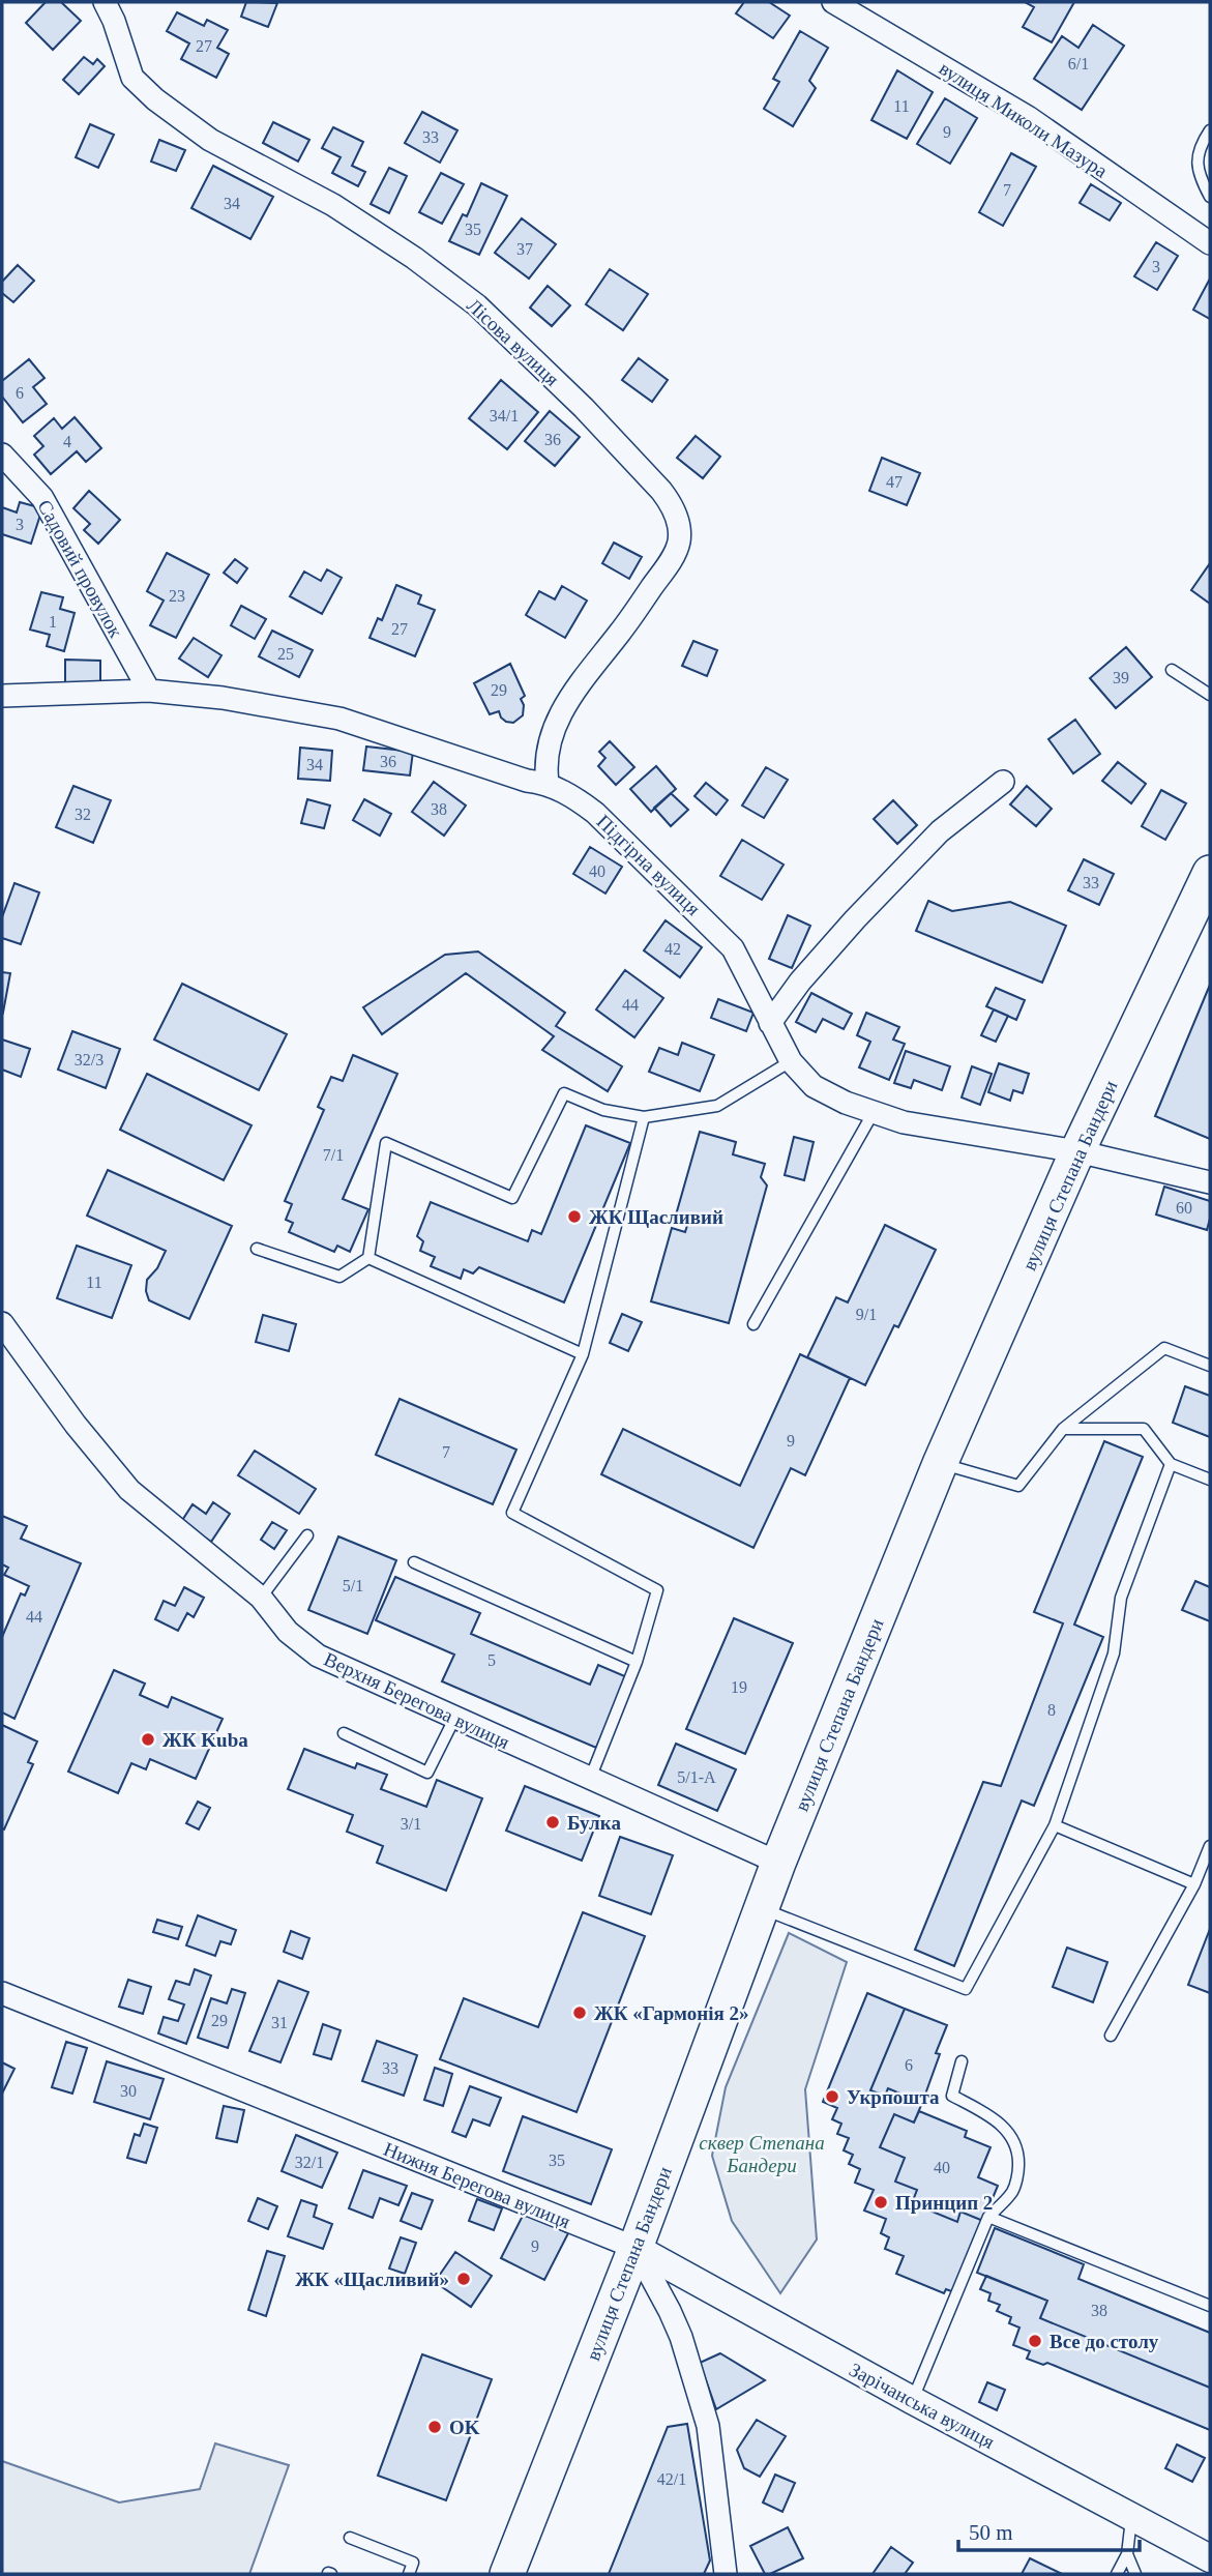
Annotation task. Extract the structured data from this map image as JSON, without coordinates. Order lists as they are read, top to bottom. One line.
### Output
{"streets":{"main road":["вулиця Степана Бандери"],"street":["вулиця Миколи Мазура","Лісова вулиця","Садовий провулок","Підгірна вулиця","Верхня Берегова вулиця","Нижня Берегова вулиця","Зарічанська вулиця"]},"crossings":[["Лісова вулиця","Підгірна вулиця"],["Садовий провулок","Підгірна вулиця"],["Підгірна вулиця","вулиця Степана Бандери"],["вулиця Степана Бандери","Верхня Берегова вулиця"],["вулиця Степана Бандери","Нижня Берегова вулиця"],["вулиця Степана Бандери","Зарічанська вулиця"],["Нижня Берегова вулиця","Зарічанська вулиця"]],"parks":["сквер Степана Бандери"],"places":["ЖК Щасливий","ЖК Kuba","Булка","ЖК «Гармонія 2»","Укрпошта","Принцип 2","ЖК «Щасливий»","Все до столу","OK"],"house_numbers":["27","6/1","11","9","33","7","34","35","37","3","6","34/1","36","4","47","3","23","1","27","25","39","29","36","34","38","32","40","33","42","44","32/3","7/1","60","11","9/1","9","7","5/1","44","5","19","8","5/1-А","3/1","29","31","6","33","30","35","32/1","40","9","38","42/1"],"scale_bar":"50 m"}
